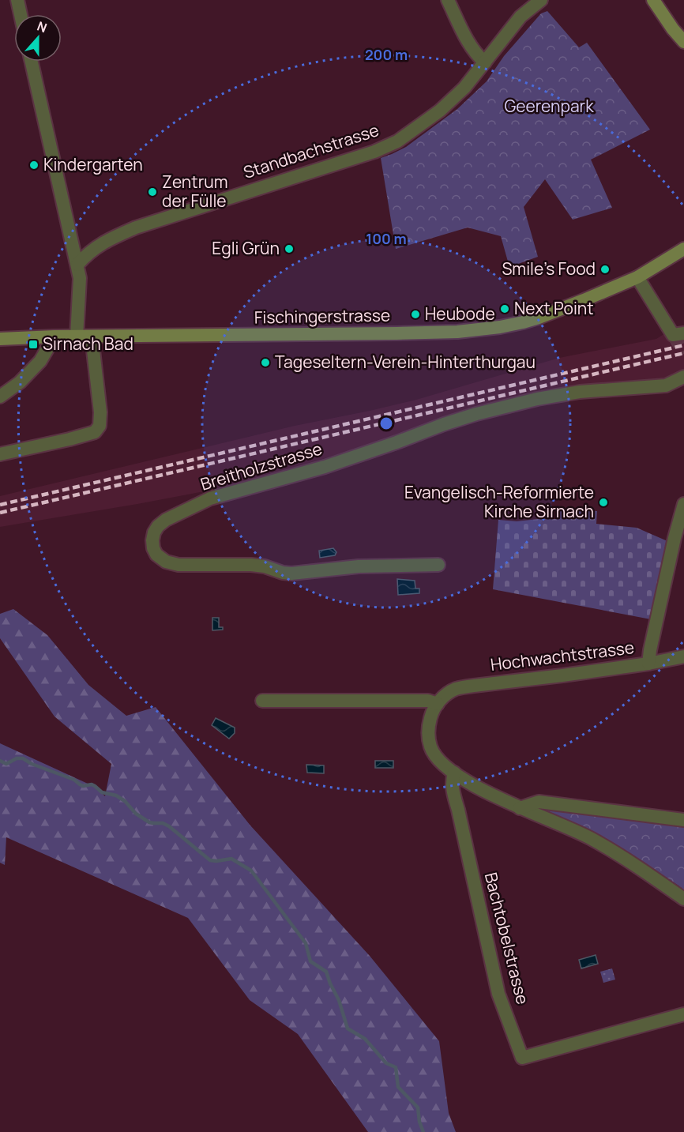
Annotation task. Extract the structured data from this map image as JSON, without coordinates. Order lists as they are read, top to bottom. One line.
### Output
{"streets":{"main road":["Fischingerstrasse"],"street":["Standbachstrasse","Breitholzstrasse","Hochwachtstrasse","Bachtobelstrasse"]},"parks":["Geerenpark"],"places":{"other":["Kindergarten","Zentrum der Fülle","Egli Grün","Smile's Food","Next Point","Heubode","Tageseltern-Verein-Hinterthurgau","Evangelisch-Reformierte Kirche Sirnach"],"transit":["Sirnach Bad"]},"north":"top","rings":["200 m","100 m"]}
